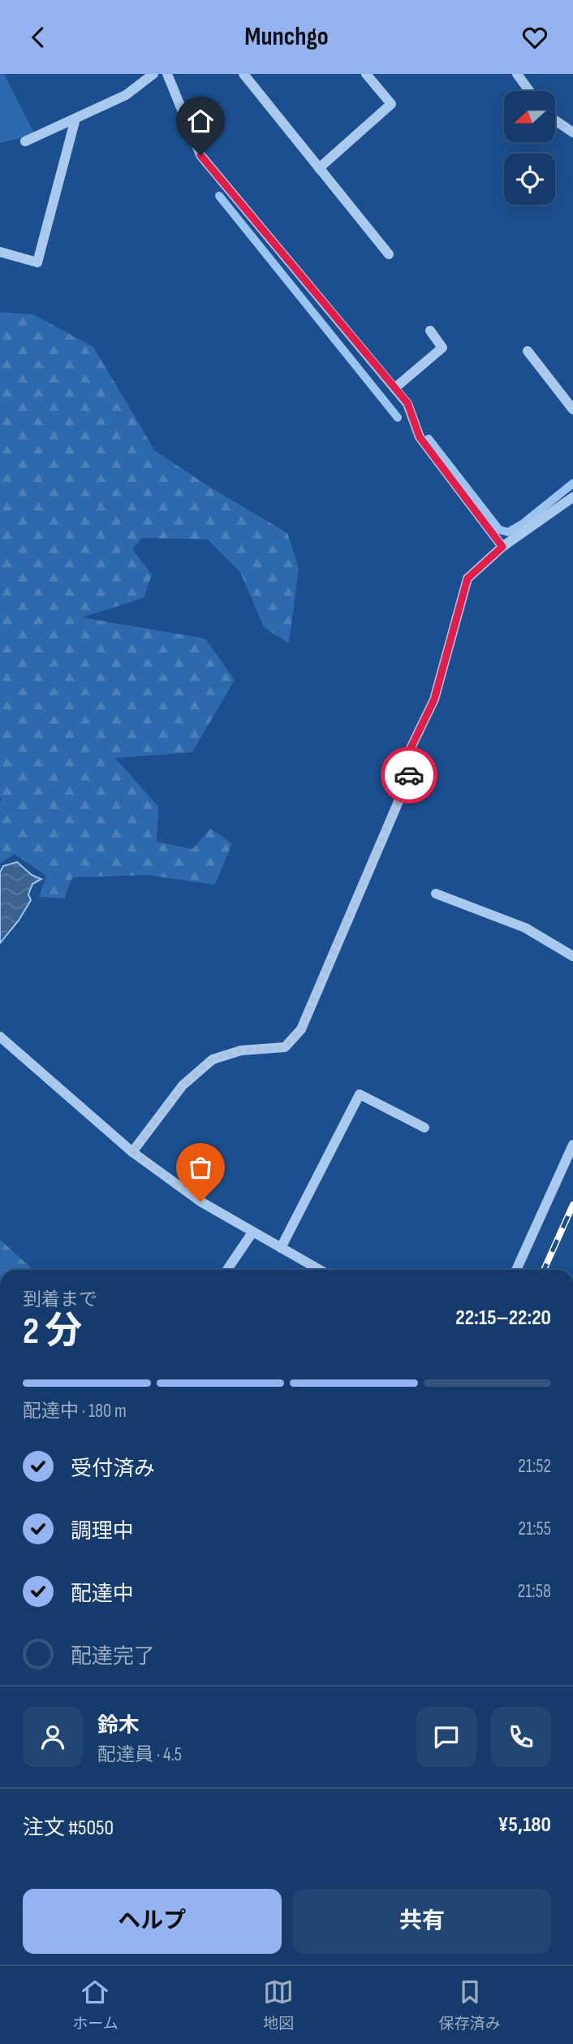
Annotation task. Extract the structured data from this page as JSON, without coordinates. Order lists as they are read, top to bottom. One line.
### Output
{"north":"left","page":{"header":"Munchgo","heading":["2 分","到着まで","22:15–22:20"],"panel":["鈴木","配達員 · 4.5","注文 #5050","¥5,180"],"bar":"配達中 · 180 m","list":[["受付済み","21:52"],["調理中","21:55"],["配達中","21:58"],"配達完了"],"buttons":["ヘルプ","共有"],"tabs":["ホーム","地図","保存済み"]}}
